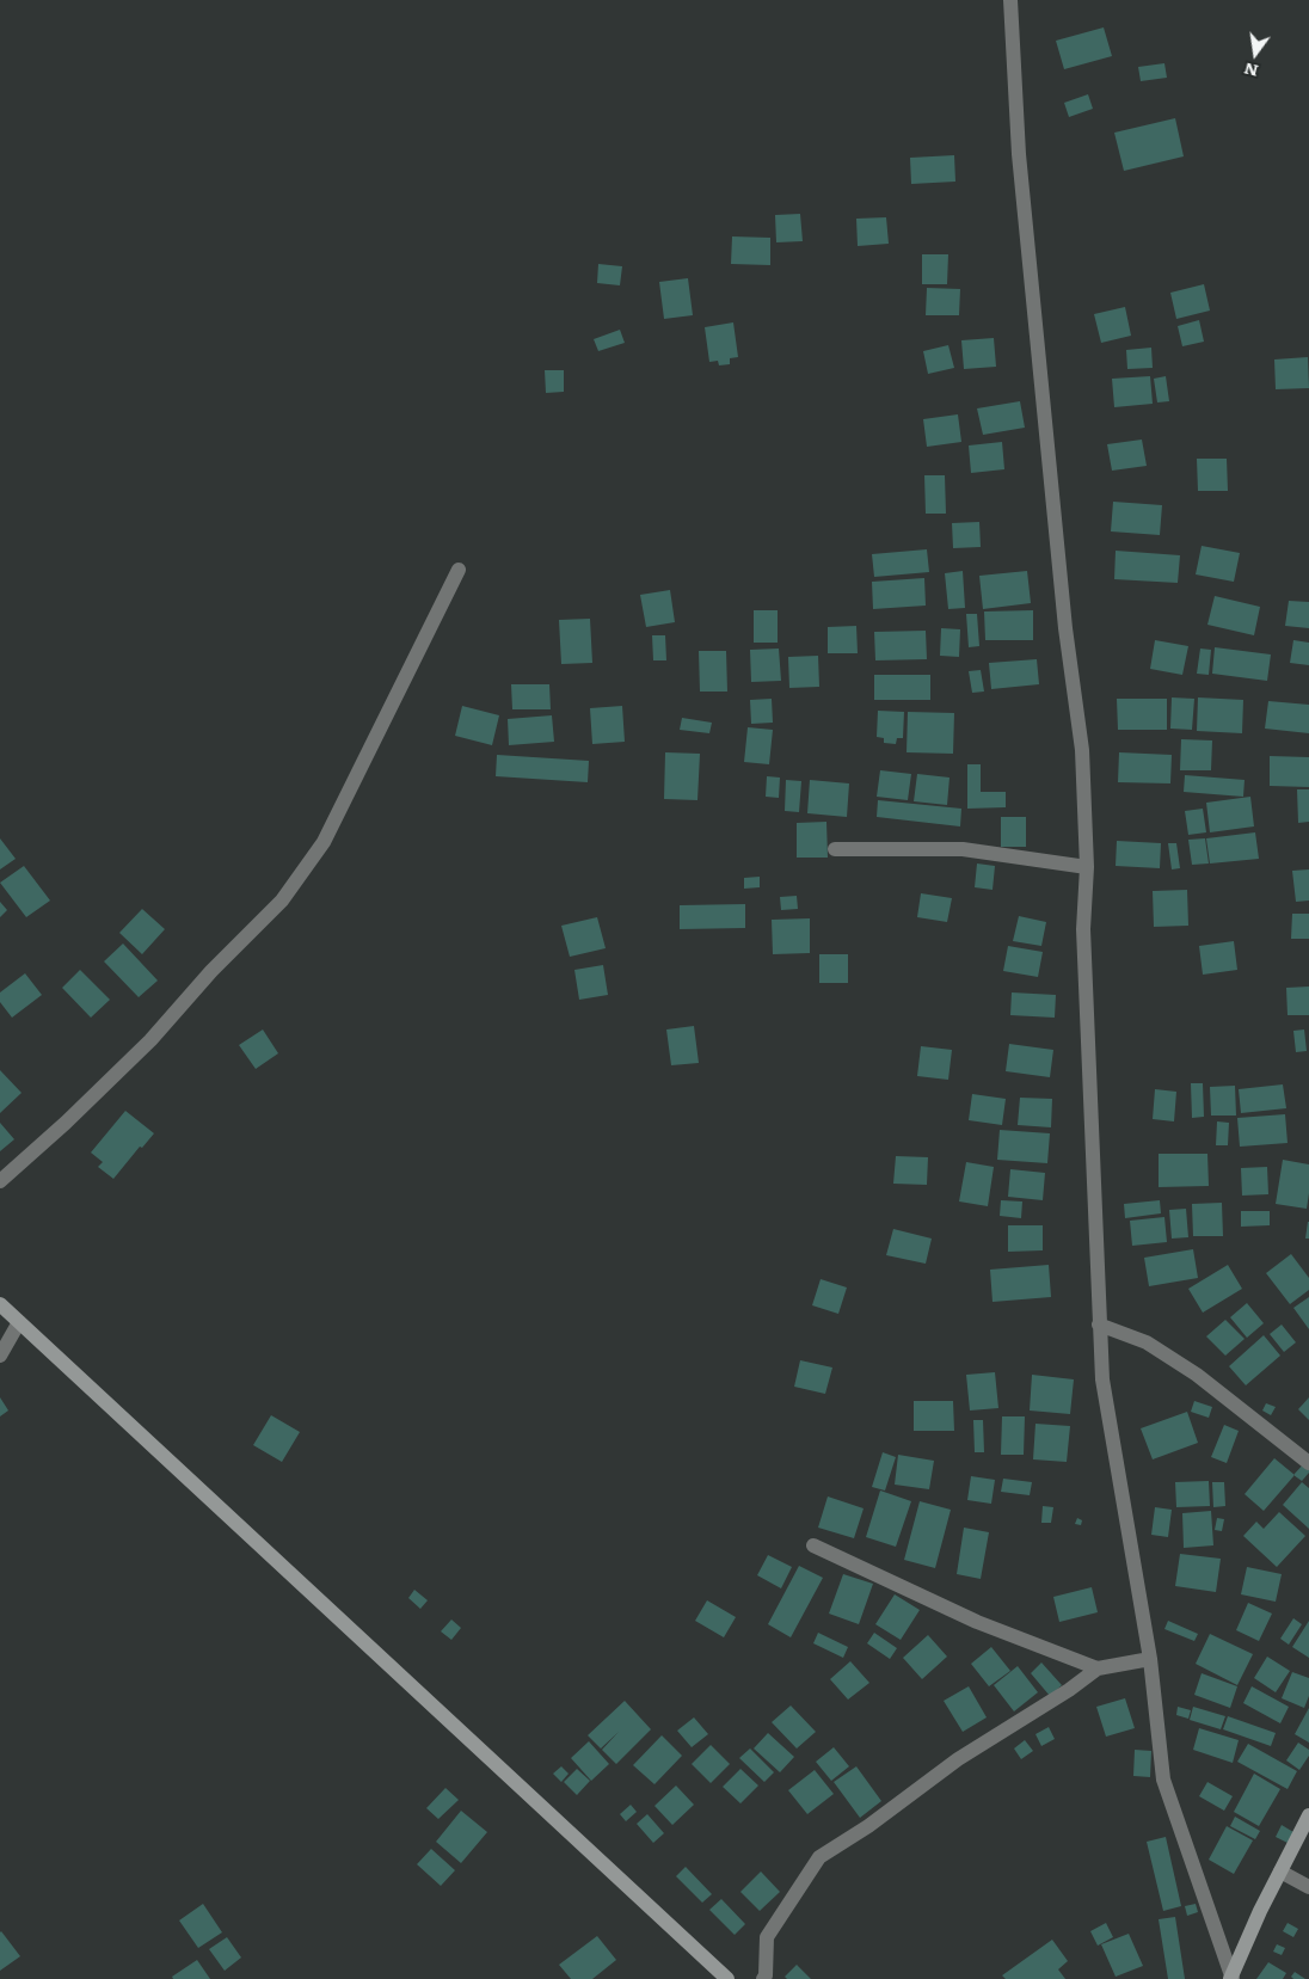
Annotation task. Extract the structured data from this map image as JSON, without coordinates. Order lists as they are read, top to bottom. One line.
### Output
{"north":"bottom"}
